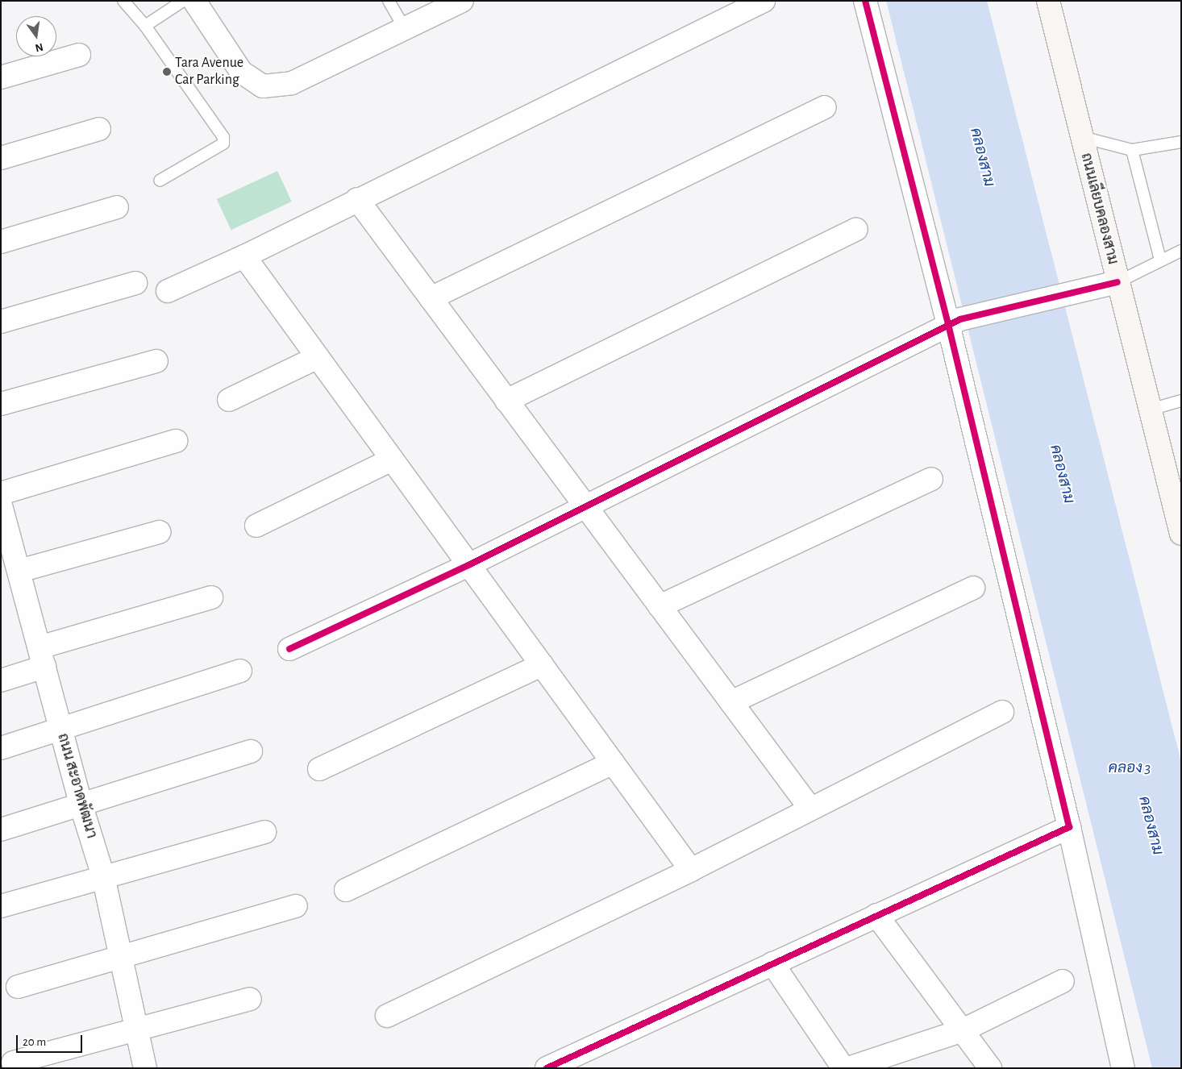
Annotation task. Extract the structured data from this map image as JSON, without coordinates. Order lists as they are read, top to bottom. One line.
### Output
{"streets":{"main road":["ถนนเลียบคลองสาม"],"street":["ถนน สะอาดพัฒนา"]},"water":["คลองสาม","คลอง 3"],"places":["Tara Avenue Car Parking"],"scale_bar":"20 m","north":"bottom"}
